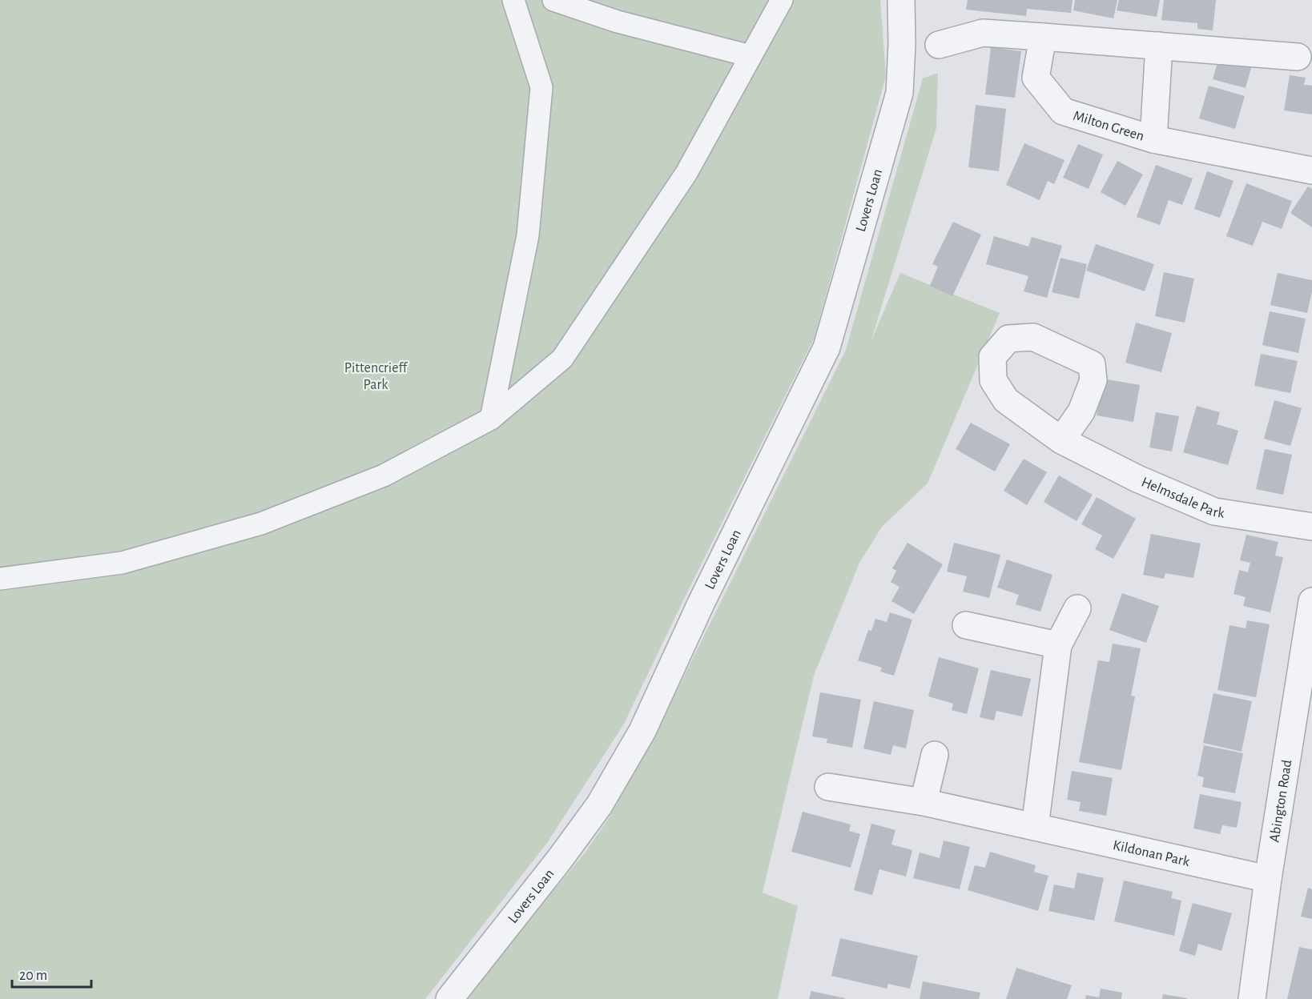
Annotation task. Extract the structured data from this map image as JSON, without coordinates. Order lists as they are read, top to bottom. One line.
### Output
{"streets":{"street":["Milton Green","Lovers Loan","Helmsdale Park","Abington Road","Kildonan Park"]},"crossings":[["Abington Road","Kildonan Park"]],"parks":["Pittencrieff Park"],"scale_bar":"20 m"}
